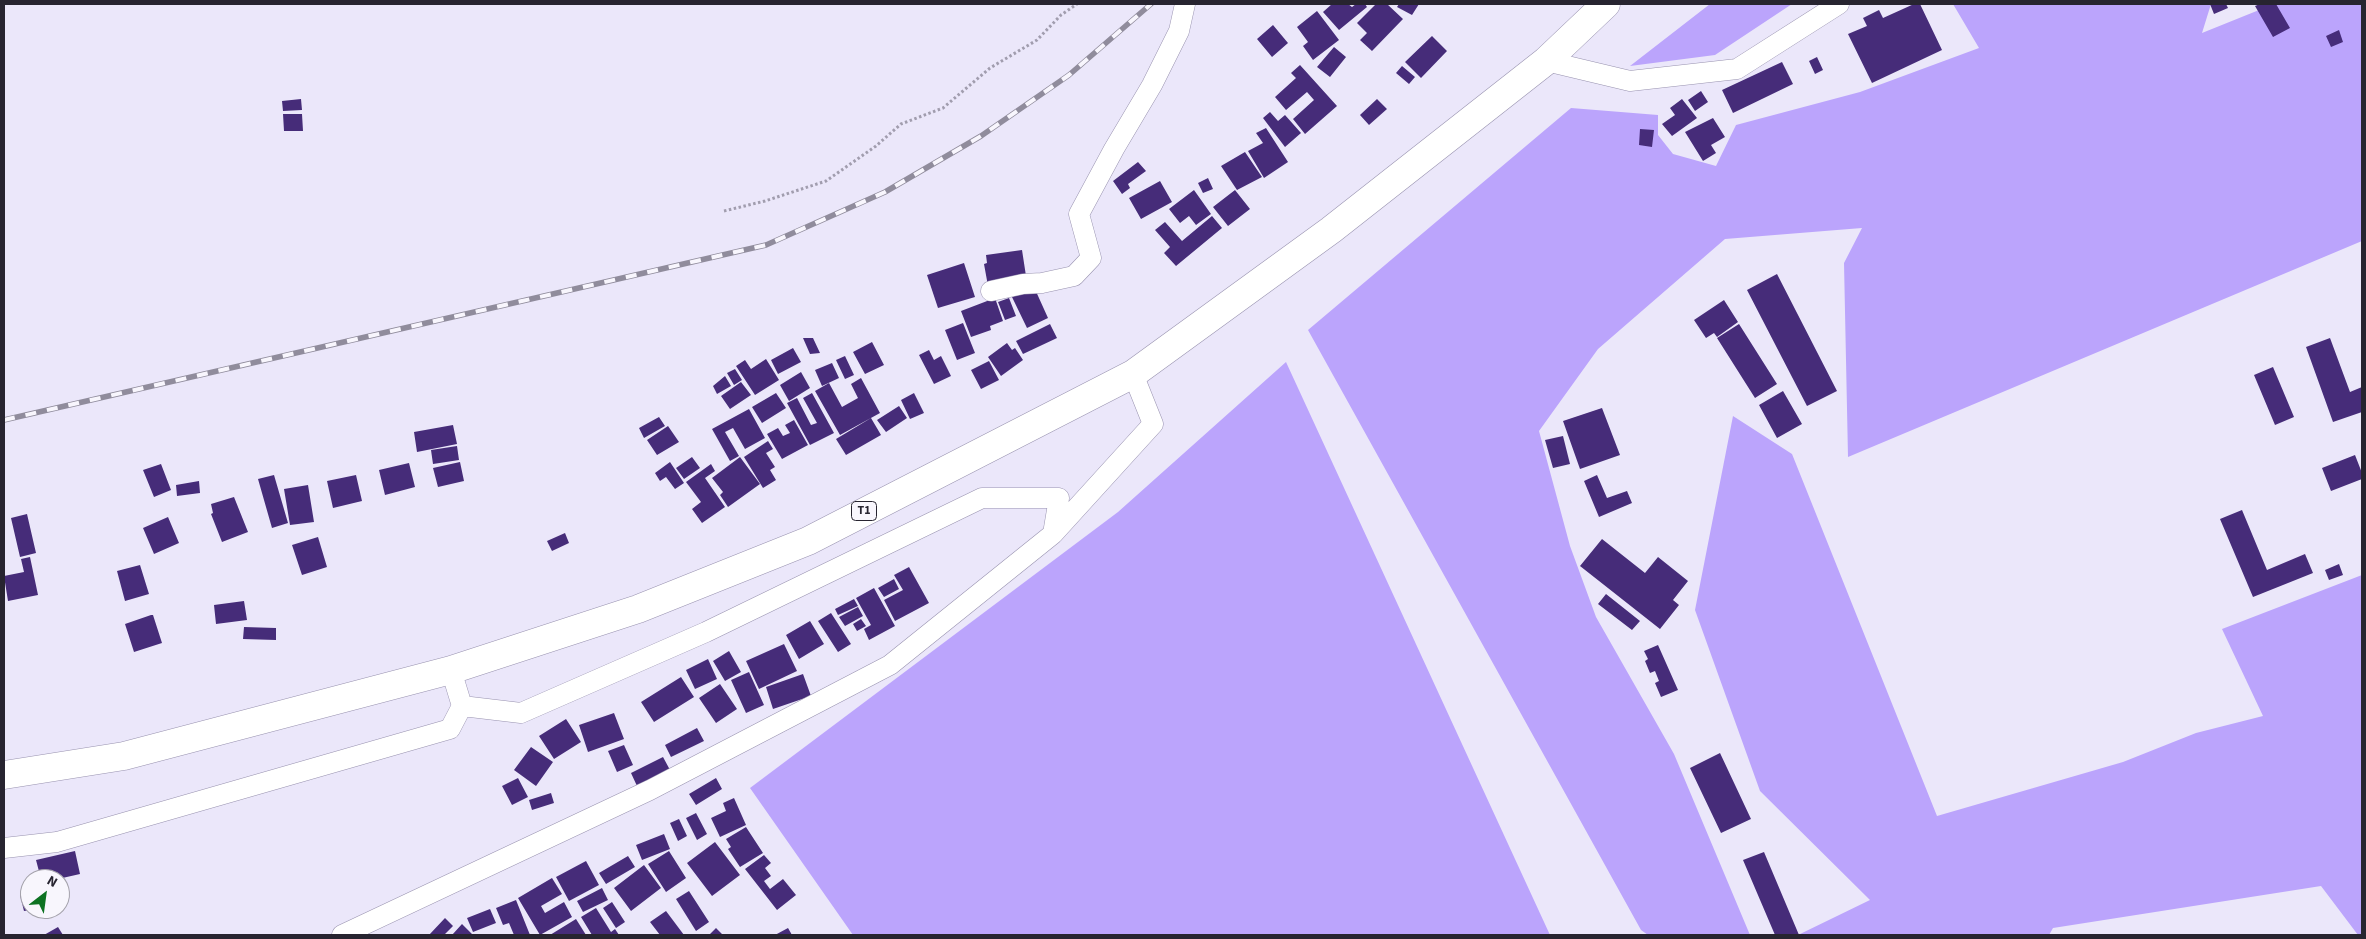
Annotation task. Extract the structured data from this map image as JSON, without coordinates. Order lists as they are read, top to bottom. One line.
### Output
{"streets":{"highway":["T1"]},"north":"top right"}
